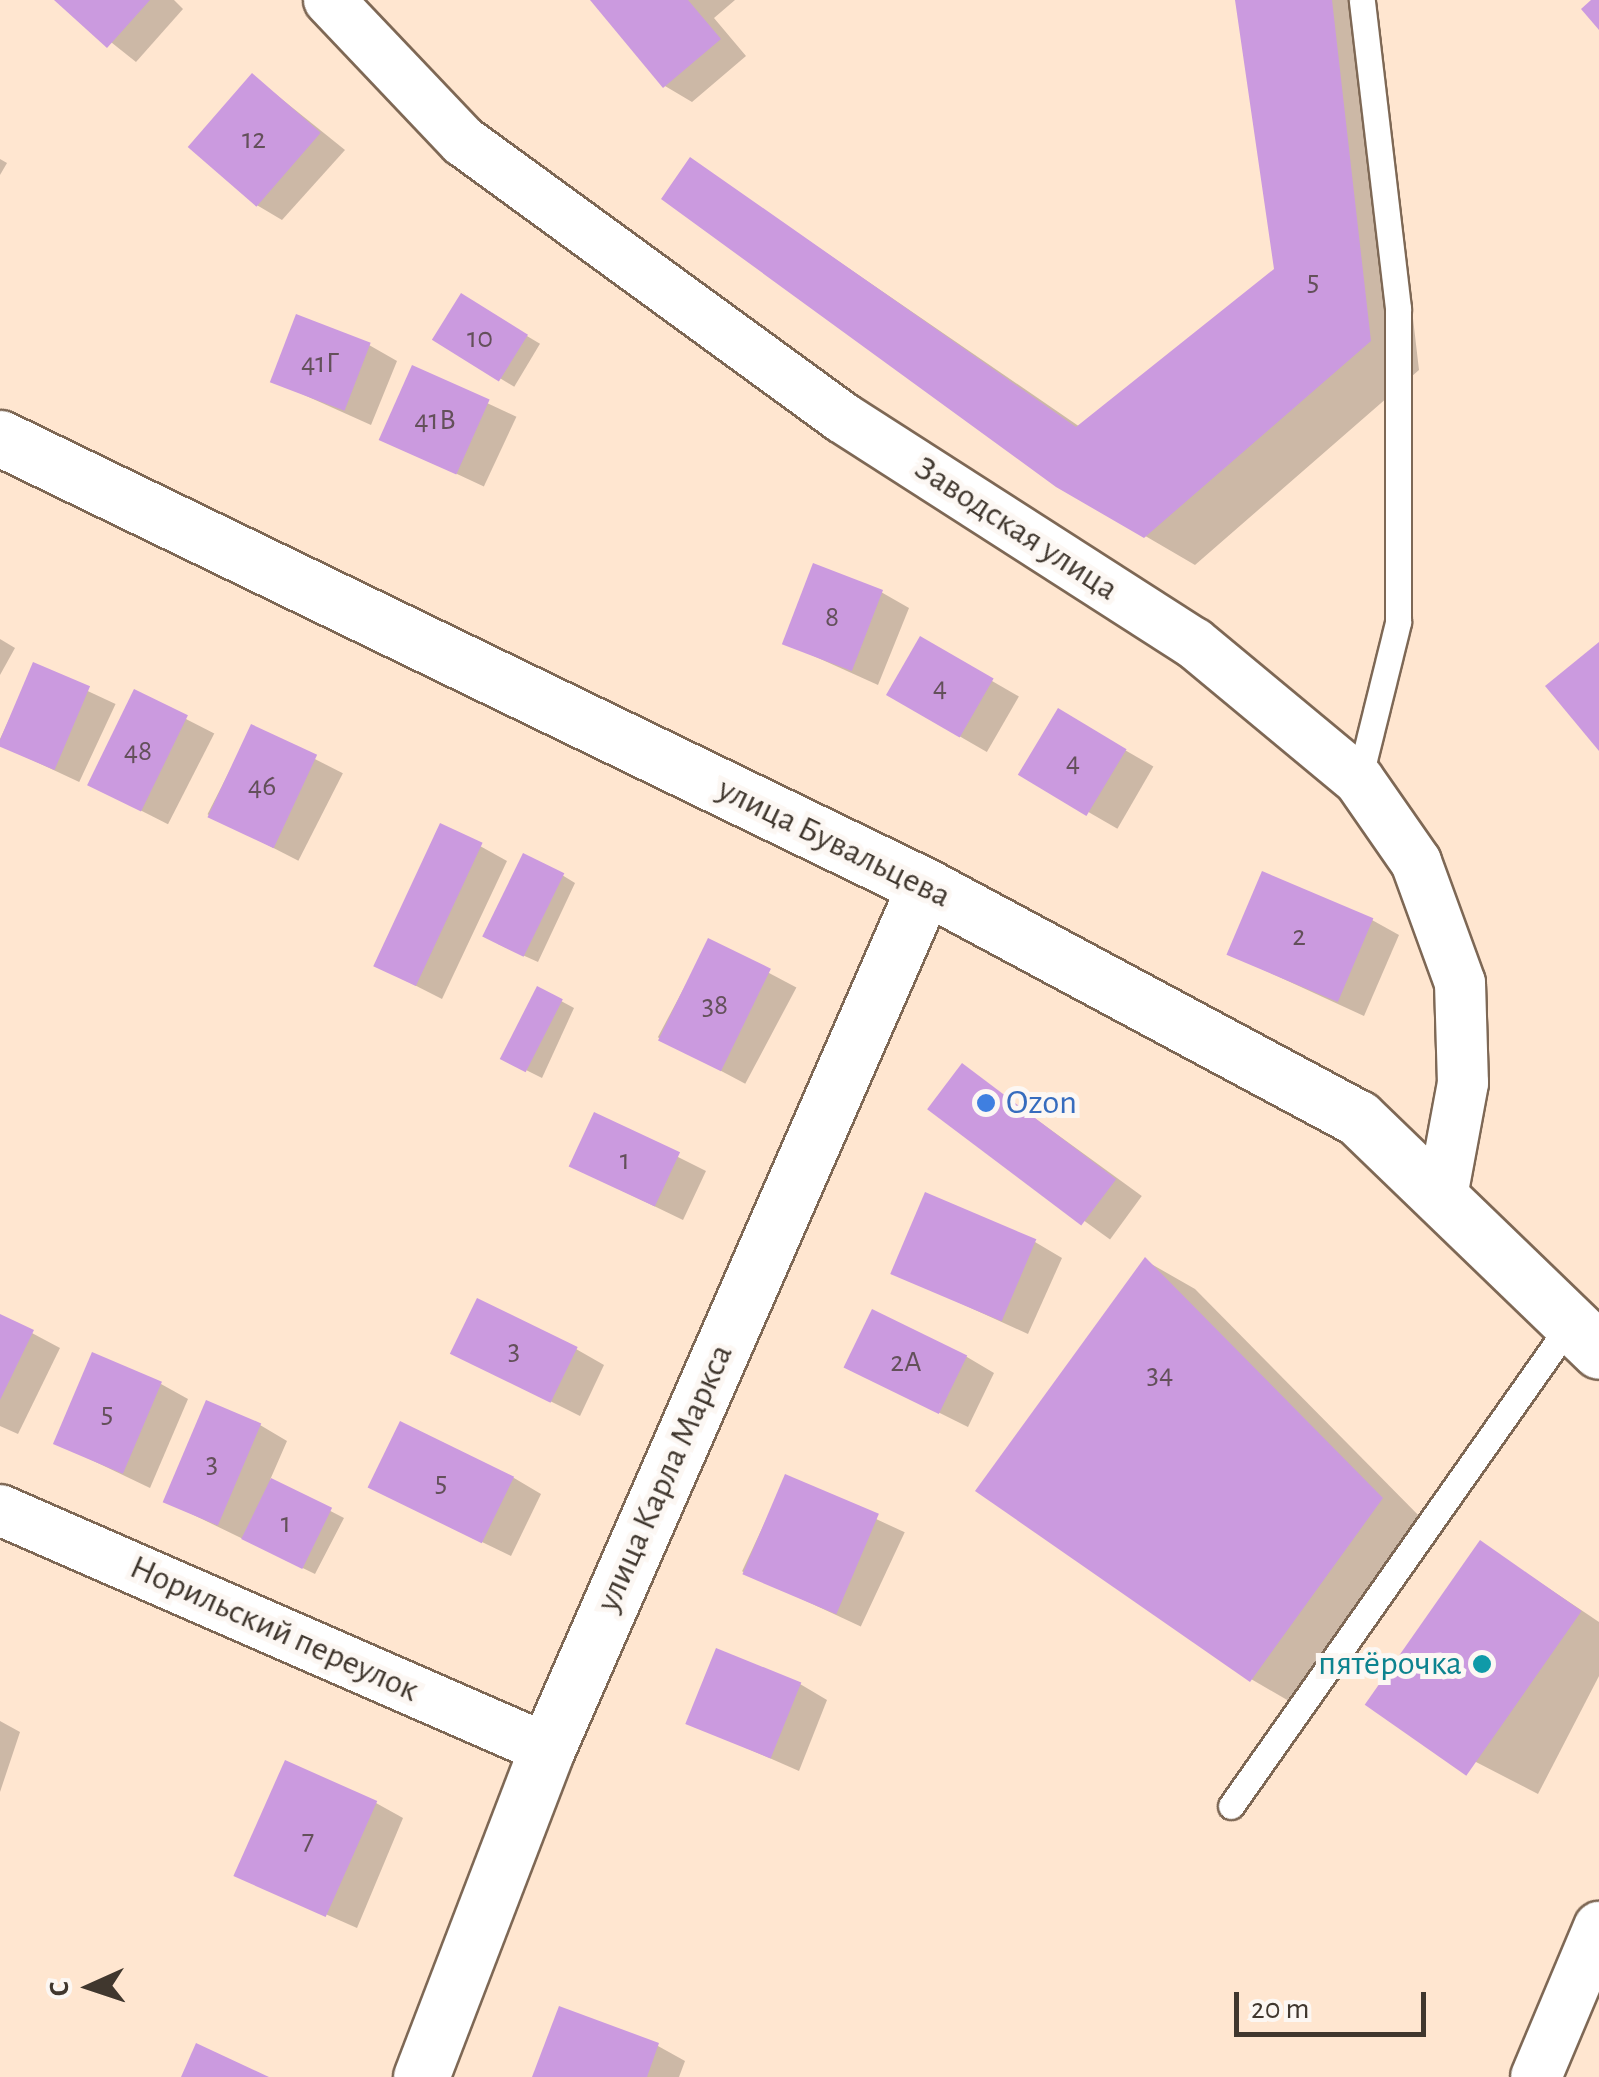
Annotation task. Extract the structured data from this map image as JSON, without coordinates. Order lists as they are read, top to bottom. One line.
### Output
{"streets":{"main road":["улица Бувальцева","улица Карла Маркса"],"street":["Заводская улица","Норильский переулок"]},"crossings":[["Заводская улица","улица Бувальцева"],["улица Бувальцева","улица Карла Маркса"],["улица Карла Маркса","Норильский переулок"]],"places":["Ozon","пятёрочка"],"house_numbers":["12","5","10","41Г","41В","8","4","48","4","46","2","38","1","3","2А","34","5","3","5","1","7"],"scale_bar":"20 m","north":"left"}
